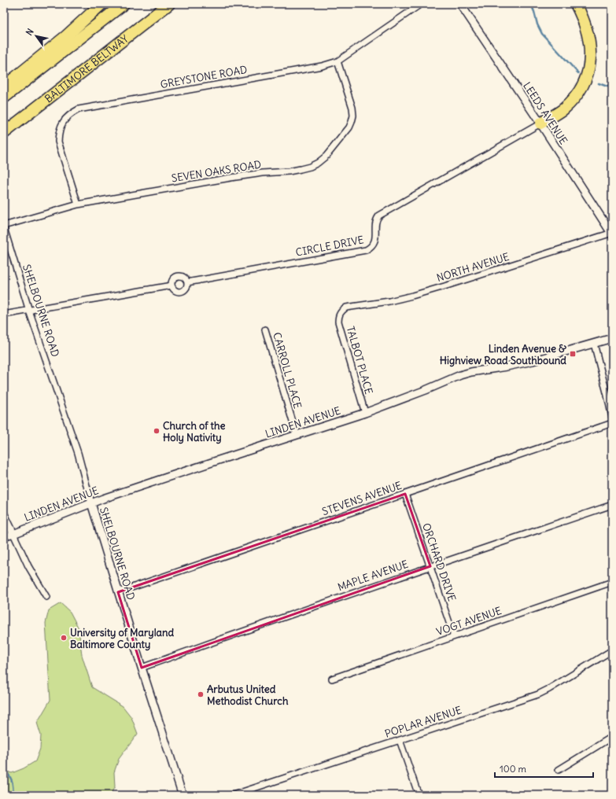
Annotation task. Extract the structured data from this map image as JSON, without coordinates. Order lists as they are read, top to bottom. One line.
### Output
{"streets":{"highway":["BALTIMORE BELTWAY"],"street":["GREYSTONE ROAD","LEEDS AVENUE","SEVEN OAKS ROAD","CIRCLE DRIVE","NORTH AVENUE","SHELBOURNE ROAD","TALBOT PLACE","CARROLL PLACE","LINDEN AVENUE","STEVENS AVENUE","ORCHARD DRIVE","MAPLE AVENUE","VOGT AVENUE","POPLAR AVENUE"]},"crossings":[["GREYSTONE ROAD","SEVEN OAKS ROAD"],["LEEDS AVENUE","CIRCLE DRIVE"],["LEEDS AVENUE","NORTH AVENUE"],["SEVEN OAKS ROAD","SHELBOURNE ROAD"],["NORTH AVENUE","TALBOT PLACE"],["SHELBOURNE ROAD","LINDEN AVENUE"],["SHELBOURNE ROAD","STEVENS AVENUE"],["SHELBOURNE ROAD","MAPLE AVENUE"],["TALBOT PLACE","LINDEN AVENUE"],["CARROLL PLACE","LINDEN AVENUE"],["STEVENS AVENUE","ORCHARD DRIVE"],["ORCHARD DRIVE","MAPLE AVENUE"],["ORCHARD DRIVE","VOGT AVENUE"]],"places":{"transit":["Linden Avenue & Highview Road Southbound"],"other":["Church of the Holy Nativity","University of Maryland Baltimore County","Arbutus United Methodist Church"]},"scale_bar":"100 m","north":"top left"}
